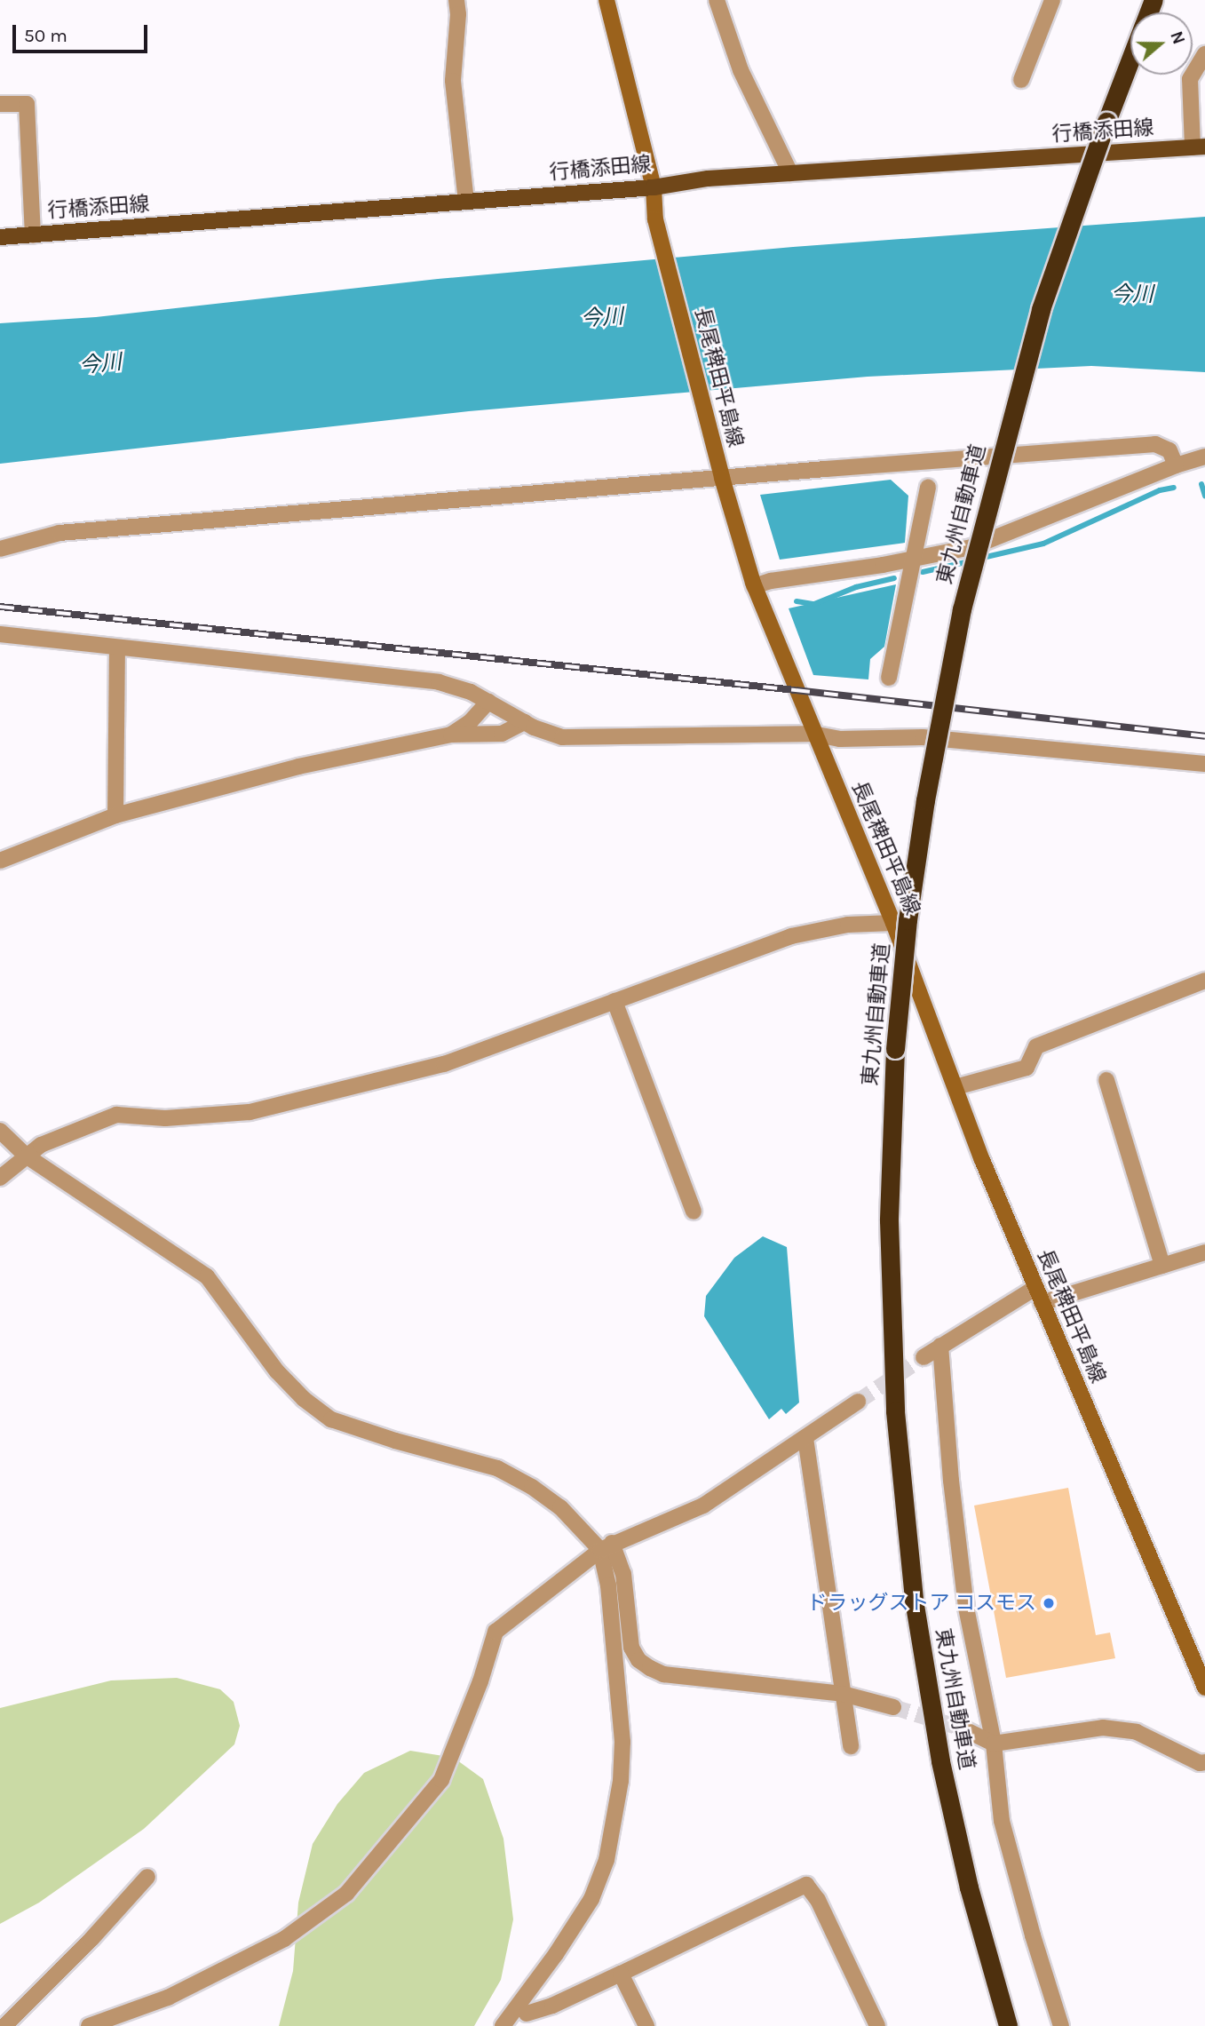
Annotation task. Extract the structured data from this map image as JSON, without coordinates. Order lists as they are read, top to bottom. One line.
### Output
{"streets":{"highway":["東九州自動車道"],"main road":["行橋添田線","長尾稗田平島線"]},"crossings":[["行橋添田線","長尾稗田平島線"]],"water":["今川"],"places":["ドラッグストア コスモス"],"scale_bar":"50 m","north":"right"}
